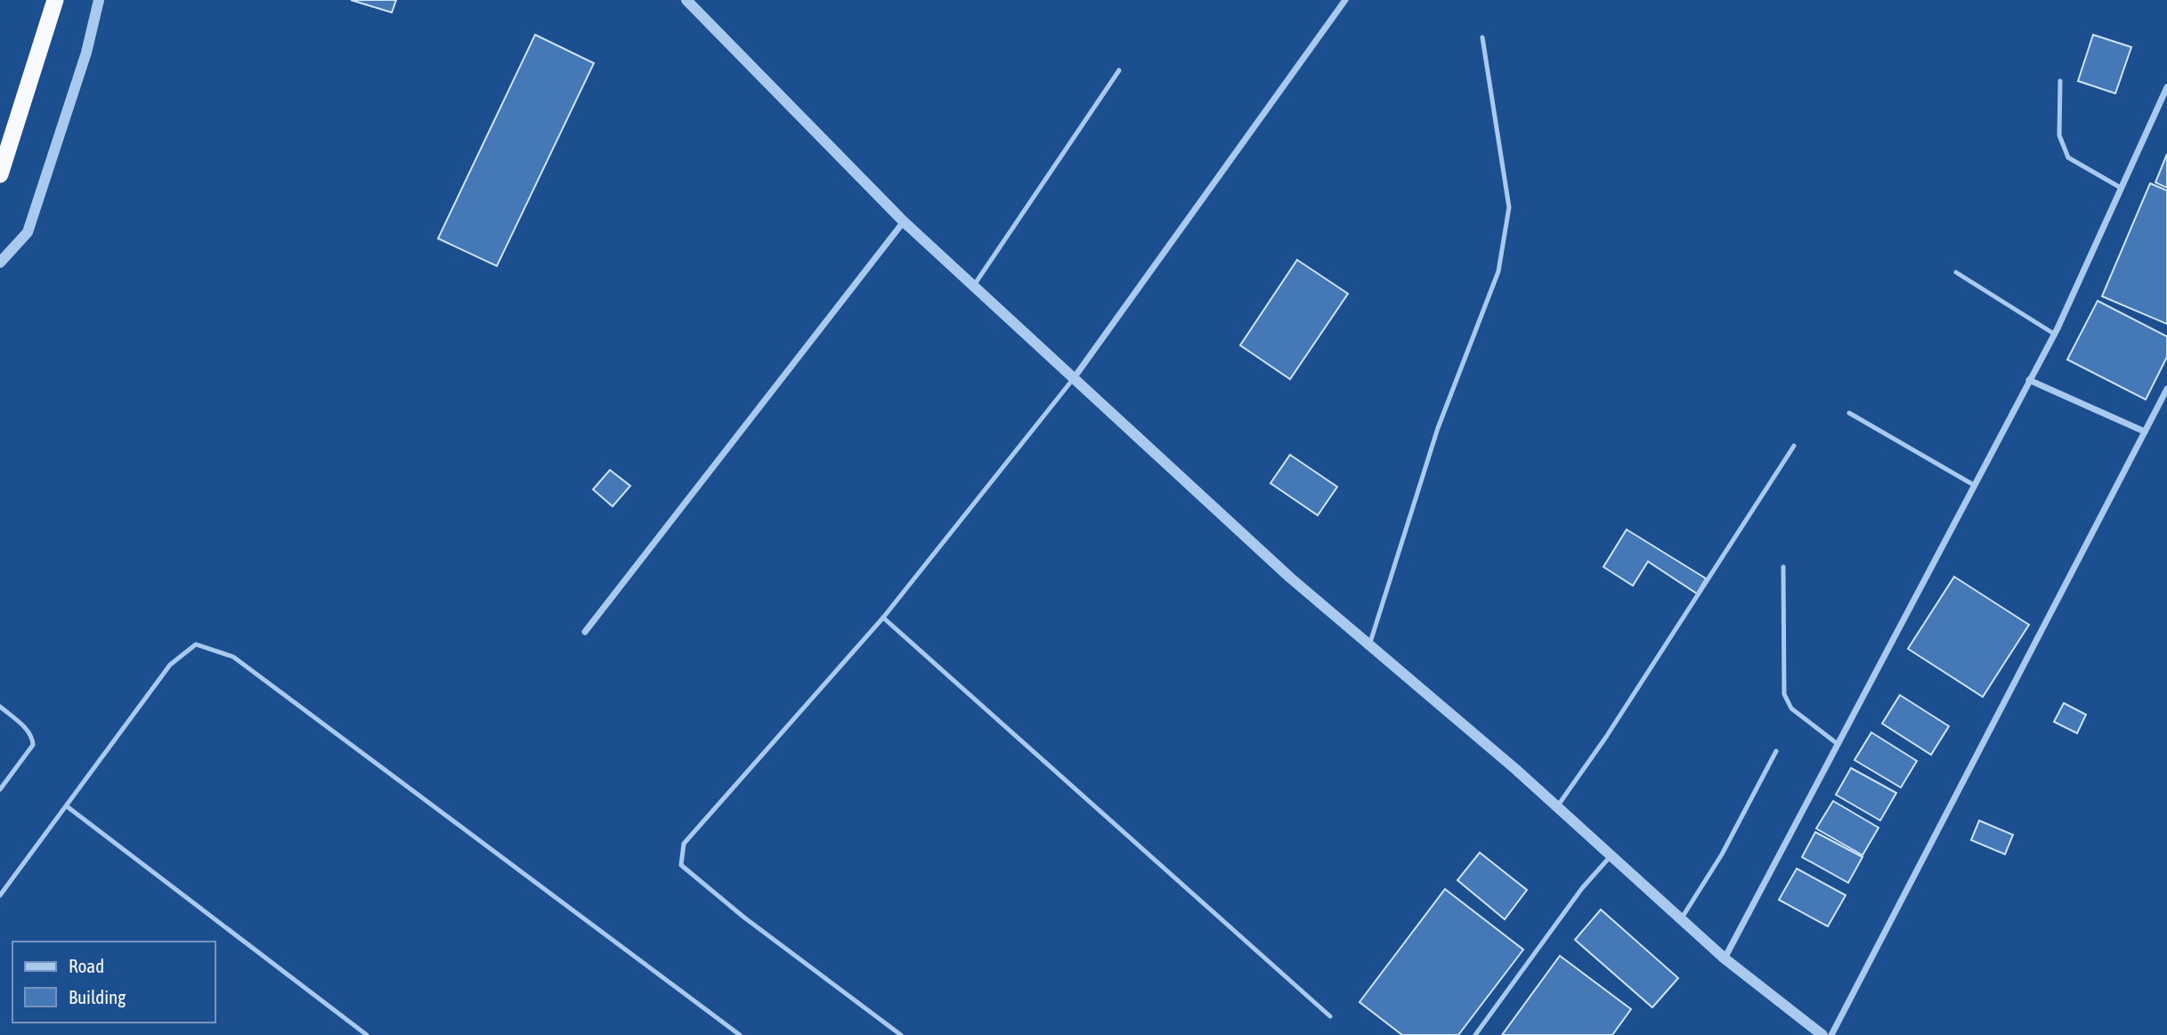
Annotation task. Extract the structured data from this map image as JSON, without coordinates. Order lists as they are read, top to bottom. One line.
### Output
{"legend":["Road","Building"]}
